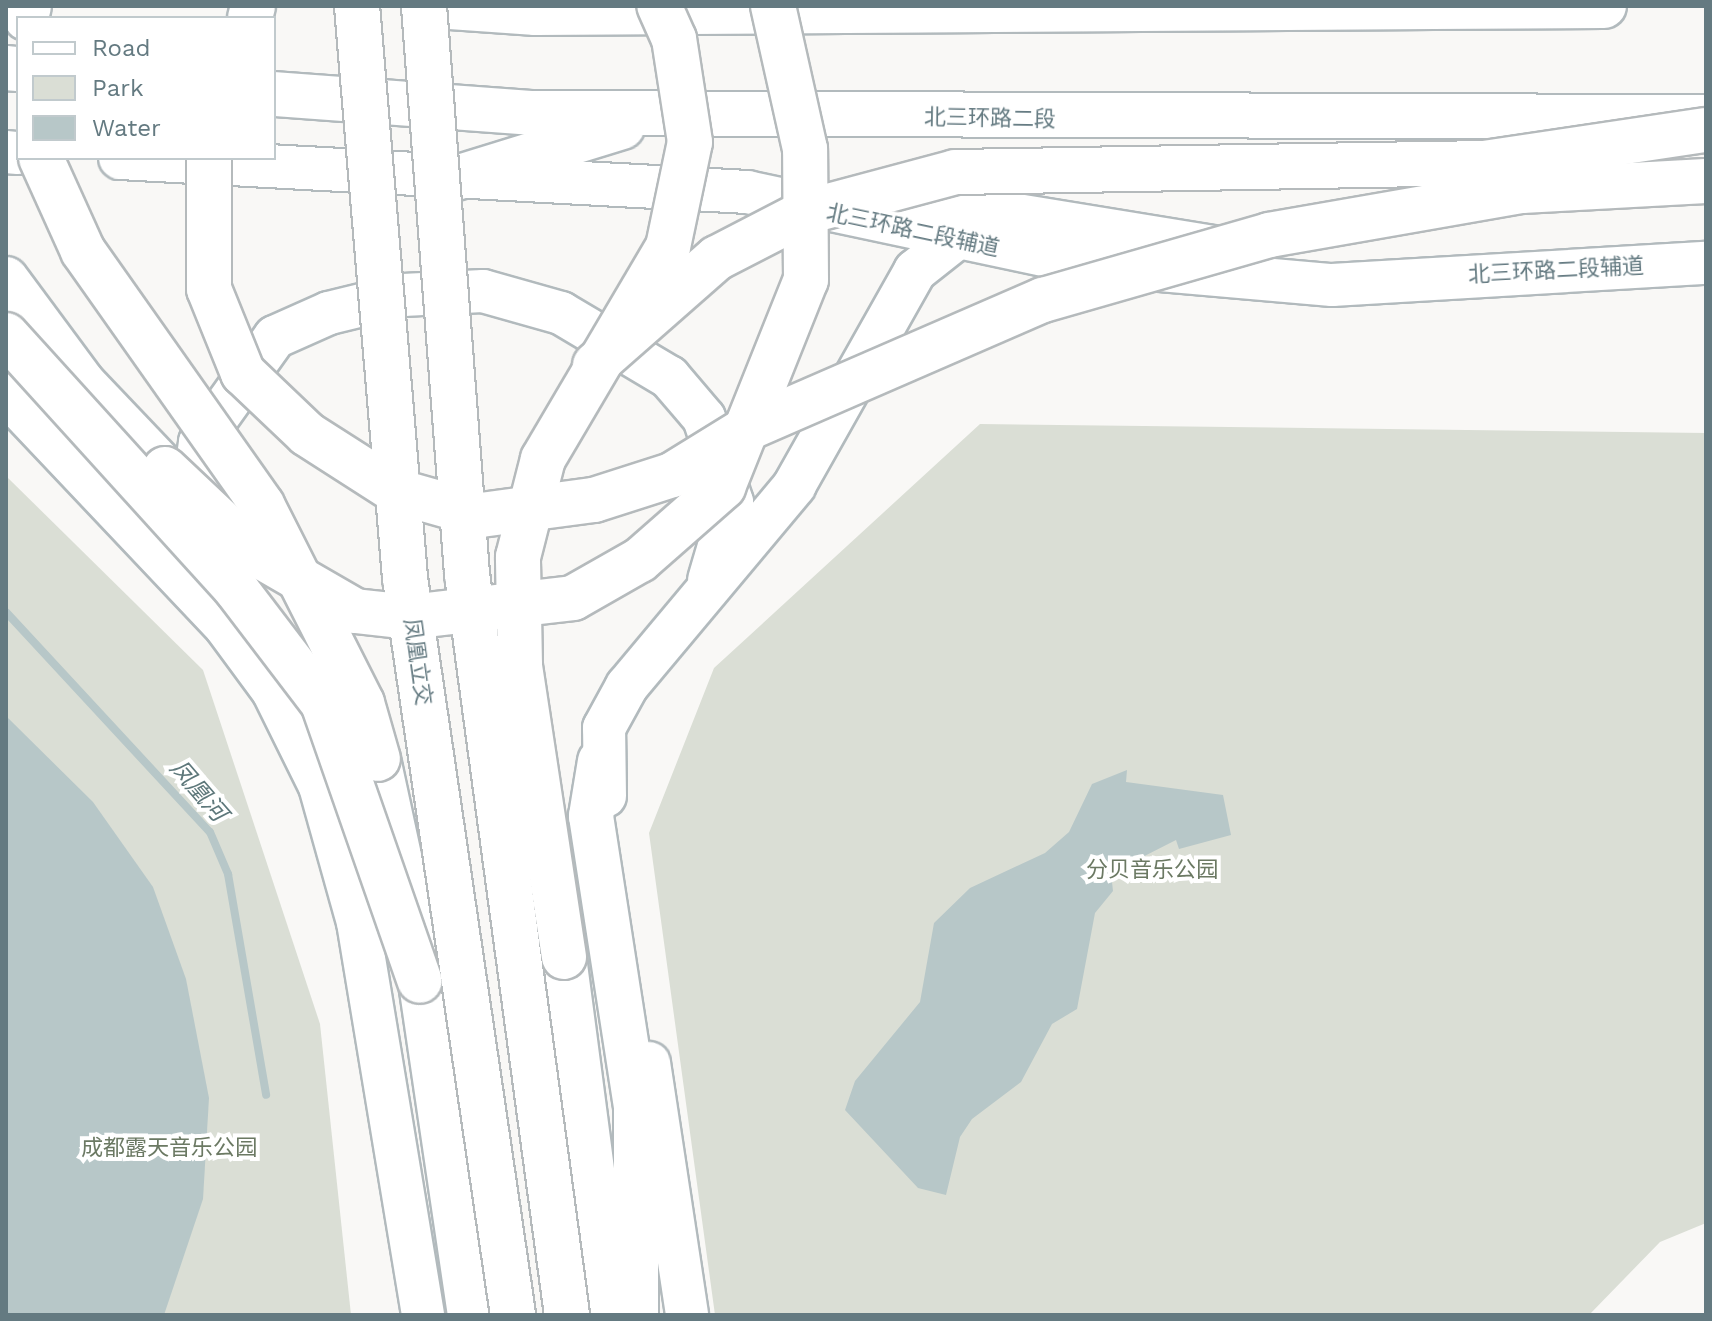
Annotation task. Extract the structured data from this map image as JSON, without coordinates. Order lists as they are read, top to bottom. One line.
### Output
{"streets":{"highway":["北三环路二段","凤凰立交"],"main road":["北三环路二段辅道"]},"water":["凤凰河"],"parks":["分贝音乐公园","成都露天音乐公园"],"legend":["Road","Park","Water"]}
